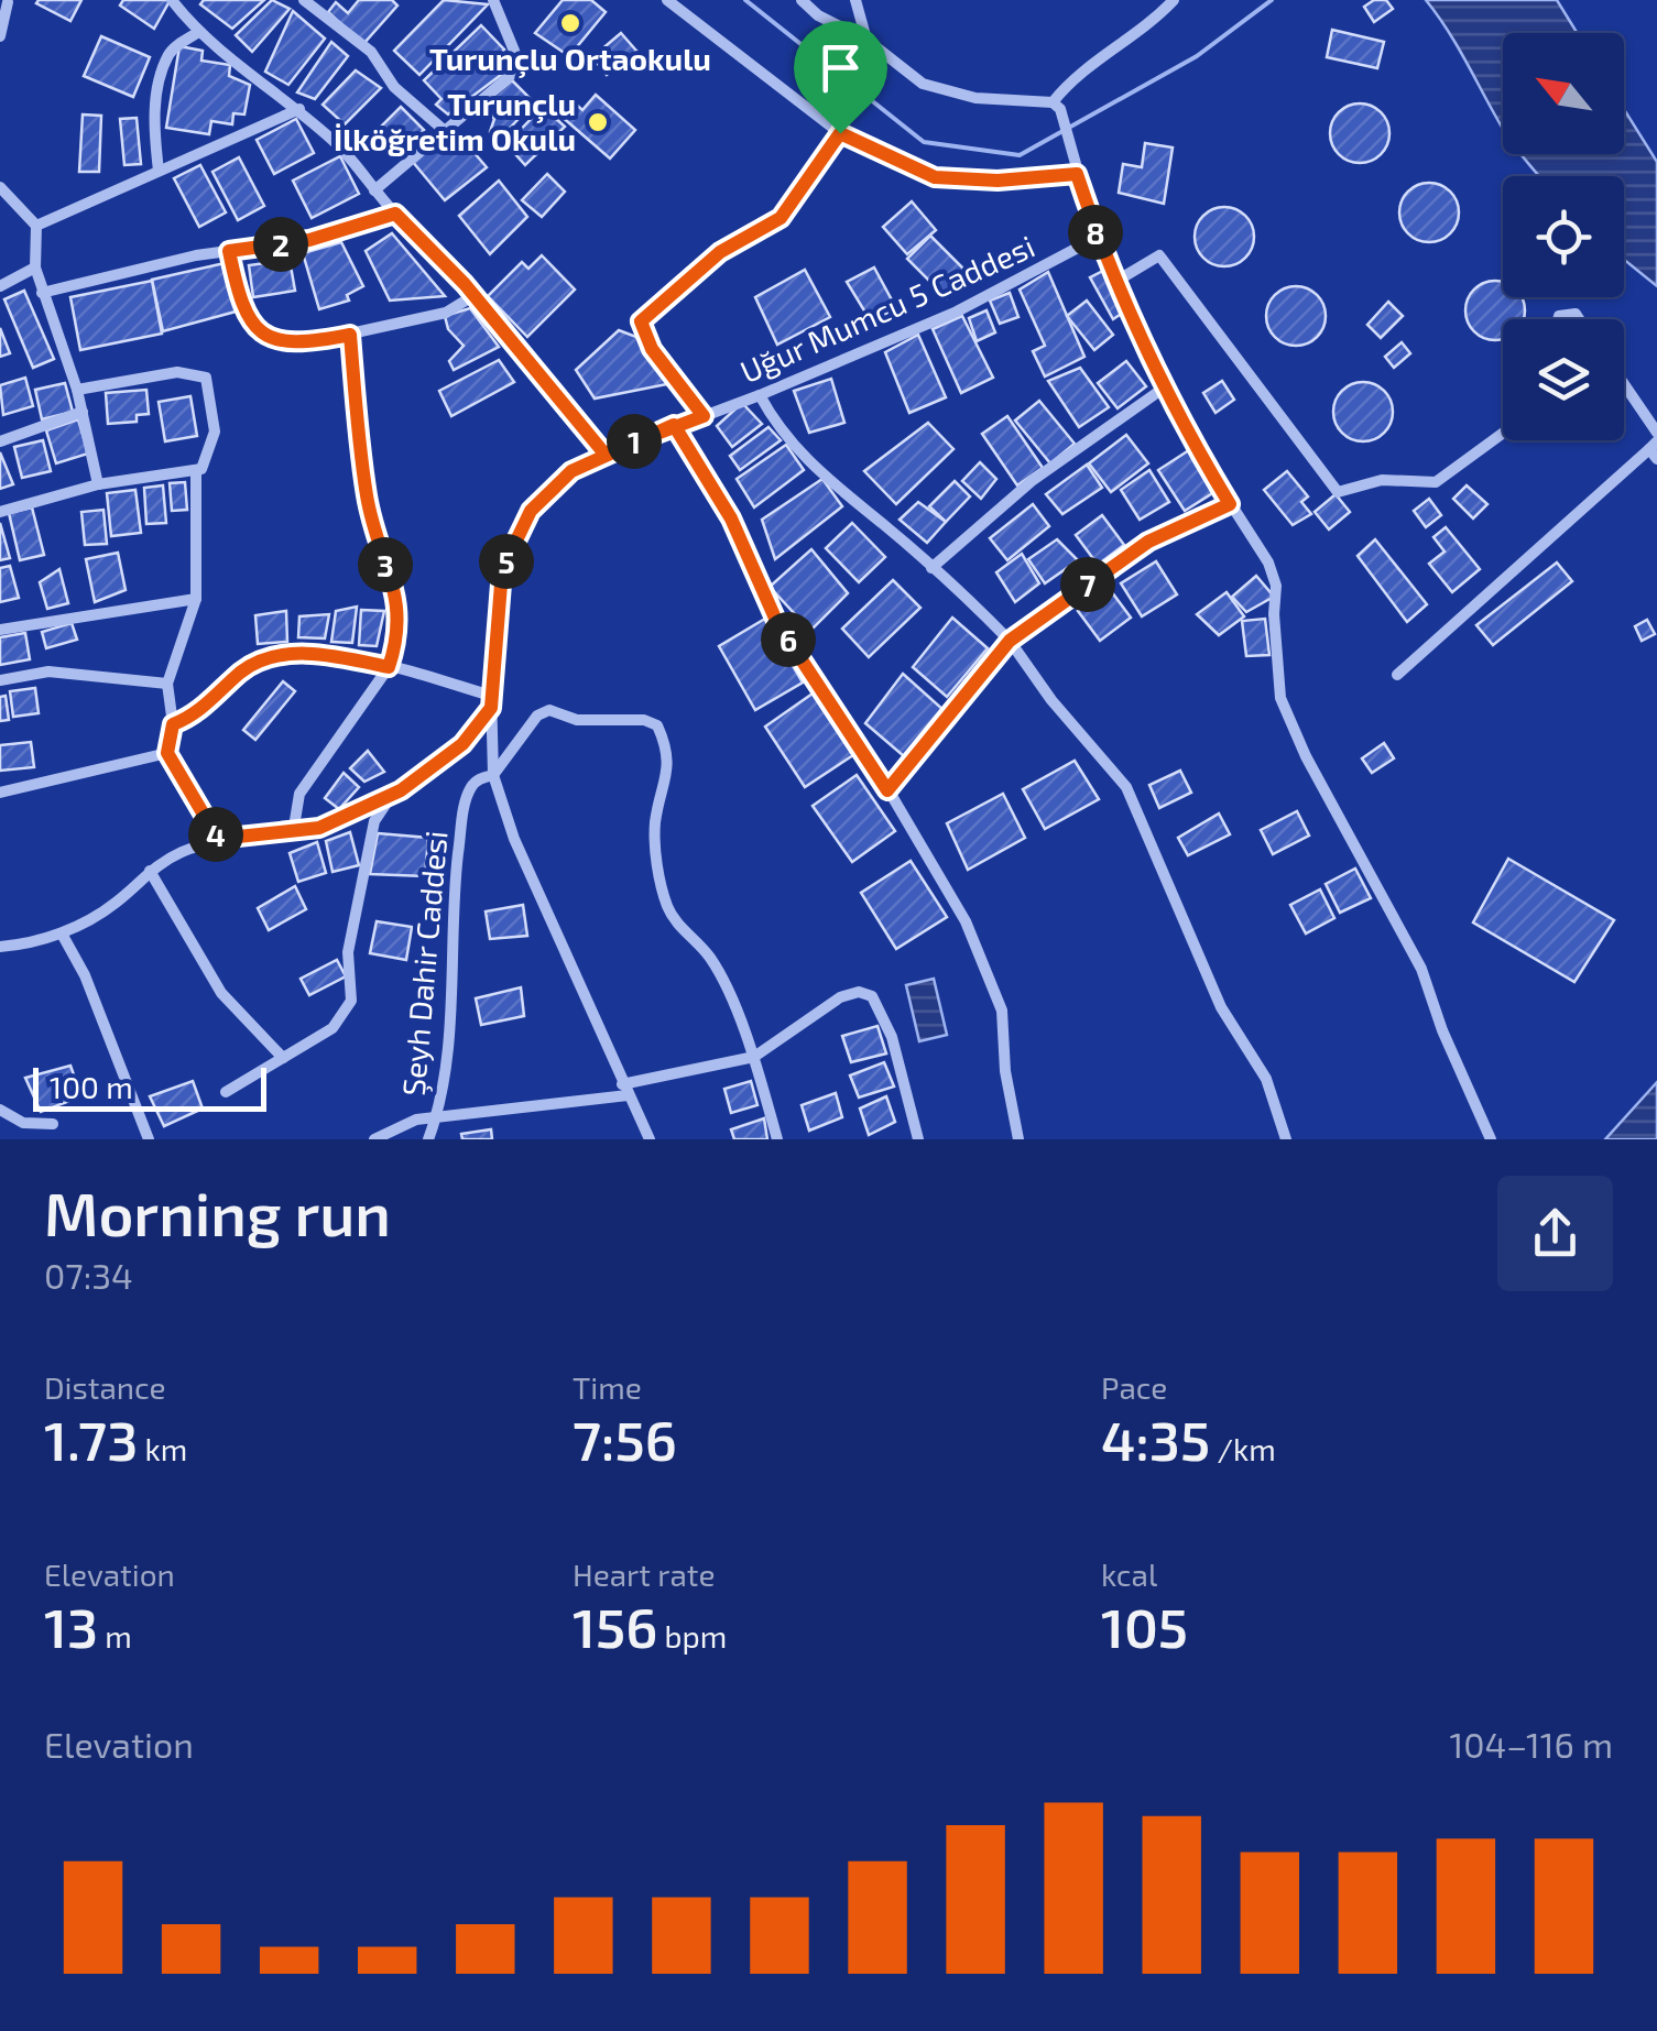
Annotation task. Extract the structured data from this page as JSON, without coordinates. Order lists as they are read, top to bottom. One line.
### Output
{"streets":{"street":["Uğur Mumcu 5 Caddesi","Şeyh Dahir Caddesi"]},"places":["Turunçlu Ortaokulu","Turunçlu İlköğretim Okulu"],"scale_bar":"100 m","north":"top left","page":{"pins":["8","2","1","5","3","7","6","4"],"scale":"100 m","heading":["Morning run","07:34"],"stats":[["Distance","1.73 km"],["Time","7:56"],["Pace","4:35 /km"],["Elevation","13 m"],["Heart rate","156 bpm"],["kcal","105"]],"chart":["Elevation","104–116 m"]}}
